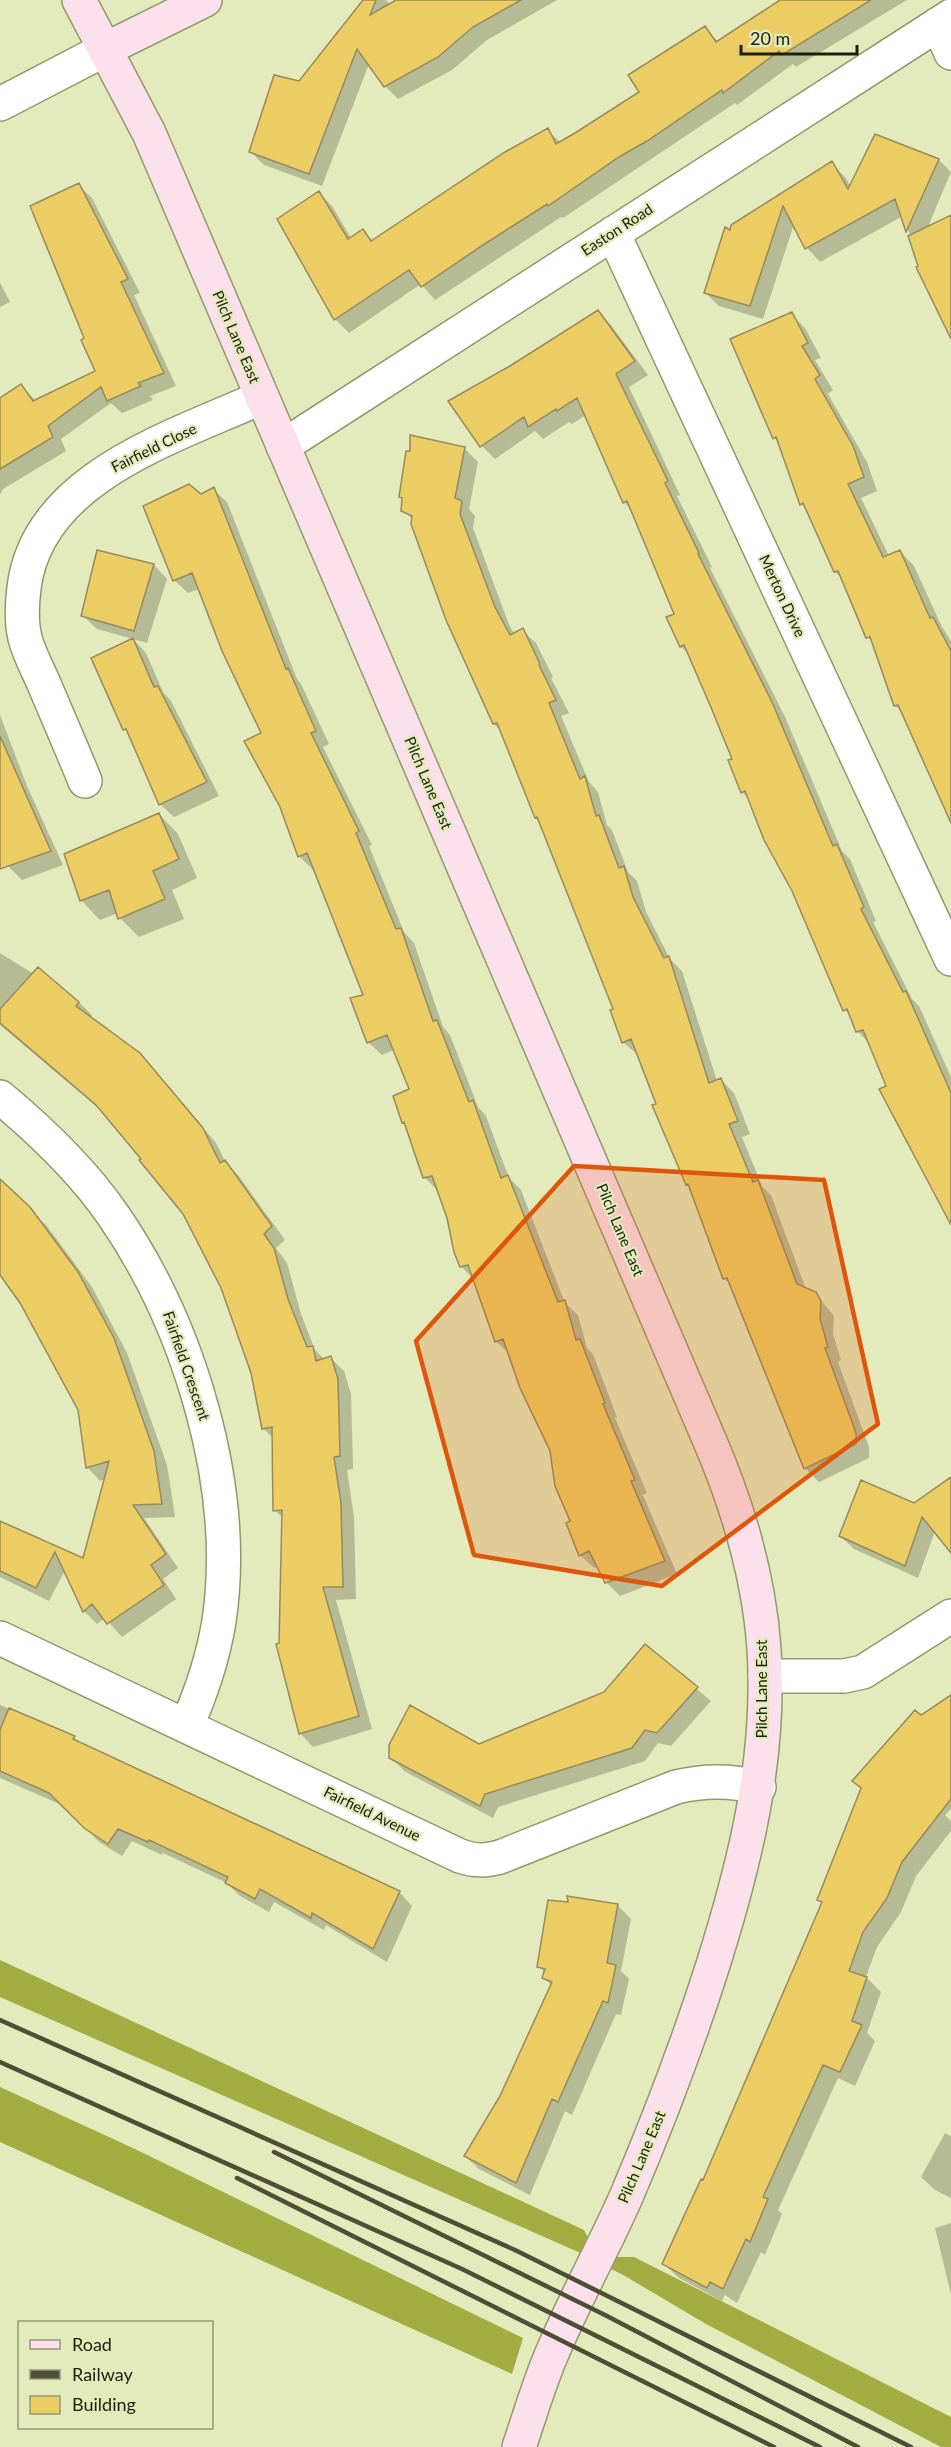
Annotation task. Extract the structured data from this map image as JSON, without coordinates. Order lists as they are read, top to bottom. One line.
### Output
{"streets":{"street":["Easton Road","Pilch Lane East","Fairfield Close","Merton Drive","Fairfield Crescent","Fairfield Avenue"]},"crossings":[["Easton Road","Pilch Lane East"],["Easton Road","Merton Drive"],["Pilch Lane East","Fairfield Close"],["Pilch Lane East","Fairfield Avenue"],["Fairfield Crescent","Fairfield Avenue"]],"legend":["Road","Railway","Building"],"scale_bar":"20 m"}
